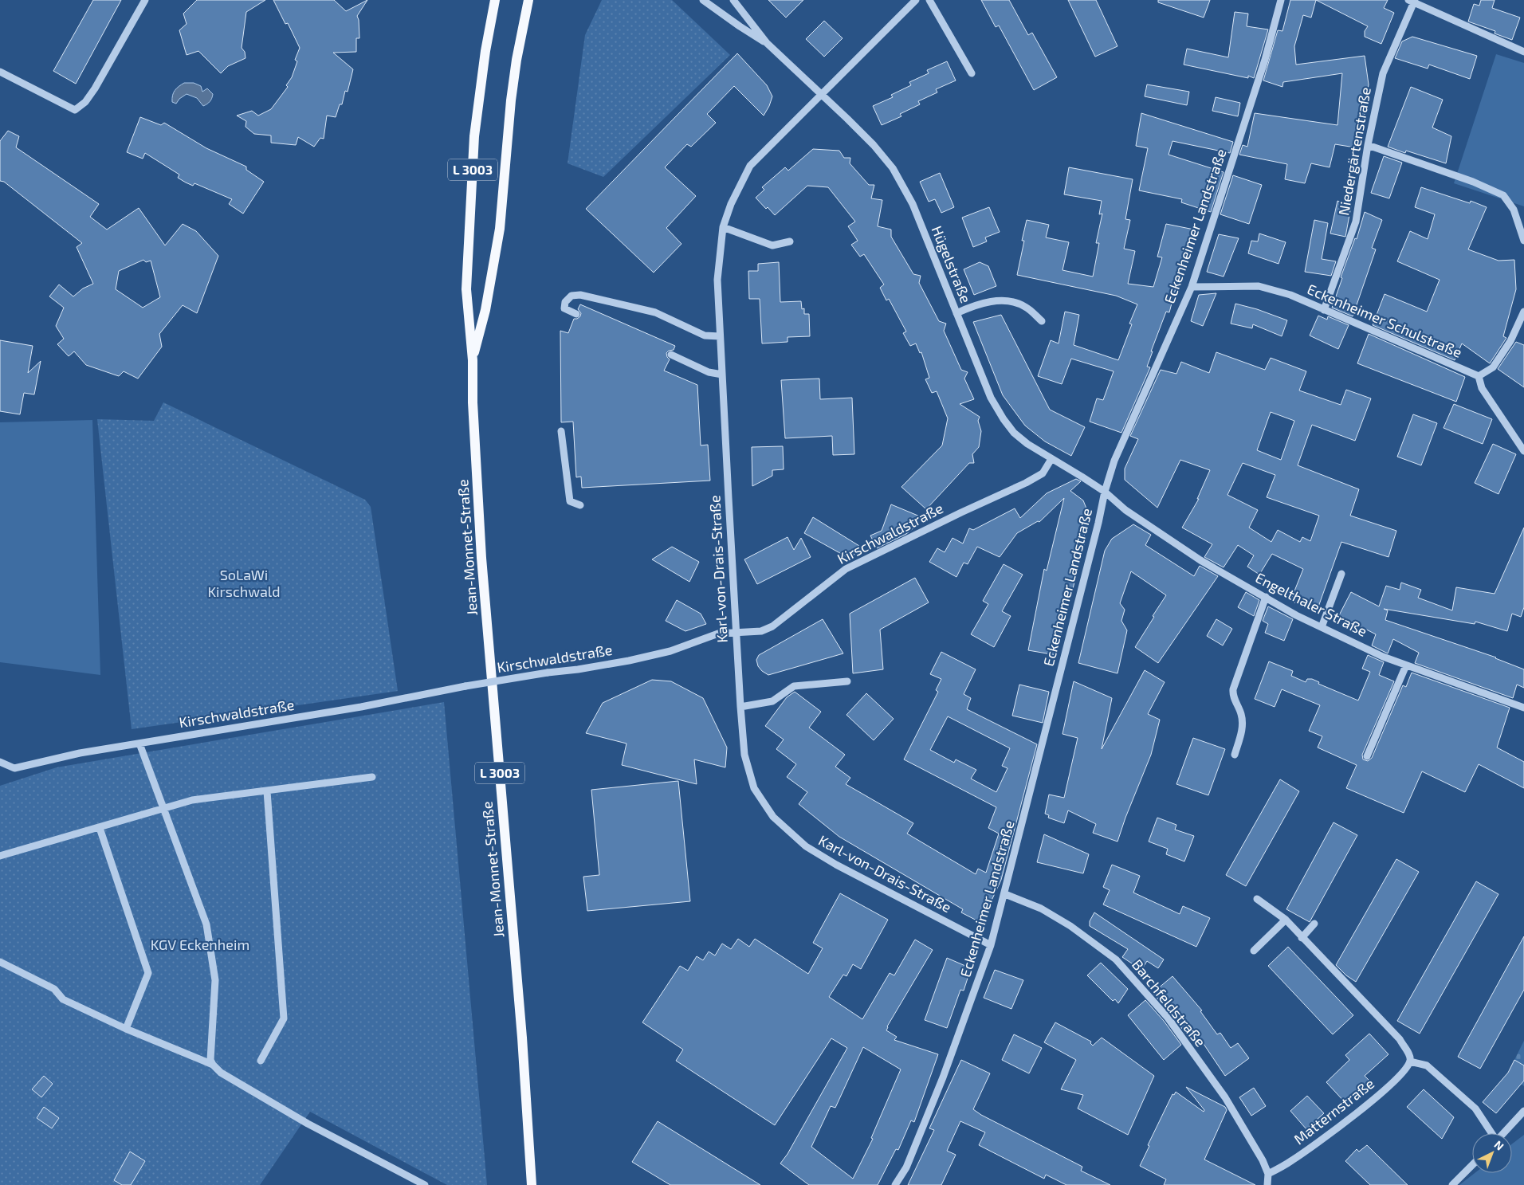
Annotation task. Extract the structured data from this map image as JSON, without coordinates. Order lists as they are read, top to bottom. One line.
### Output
{"streets":{"main road":["L 3003","Jean-Monnet-Straße"],"street":["Niedergärtenstraße","Eckenheimer Landstraße","Hügelstraße","Eckenheimer Schulstraße","Kirschwaldstraße","Karl-von-Drais-Straße","Engelthaler Straße","Barchfeldstraße","Matternstraße"]},"crossings":[["Niedergärtenstraße","Eckenheimer Schulstraße"],["Eckenheimer Landstraße","Hügelstraße"],["Eckenheimer Landstraße","Eckenheimer Schulstraße"],["Eckenheimer Landstraße","Karl-von-Drais-Straße"],["Eckenheimer Landstraße","Engelthaler Straße"],["Eckenheimer Landstraße","Barchfeldstraße"],["Hügelstraße","Kirschwaldstraße"],["Hügelstraße","Karl-von-Drais-Straße"],["Hügelstraße","Engelthaler Straße"],["Kirschwaldstraße","Karl-von-Drais-Straße"],["Barchfeldstraße","Matternstraße"]],"parks":["SoLaWi Kirschwald","KGV Eckenheim"],"north":"top right"}
